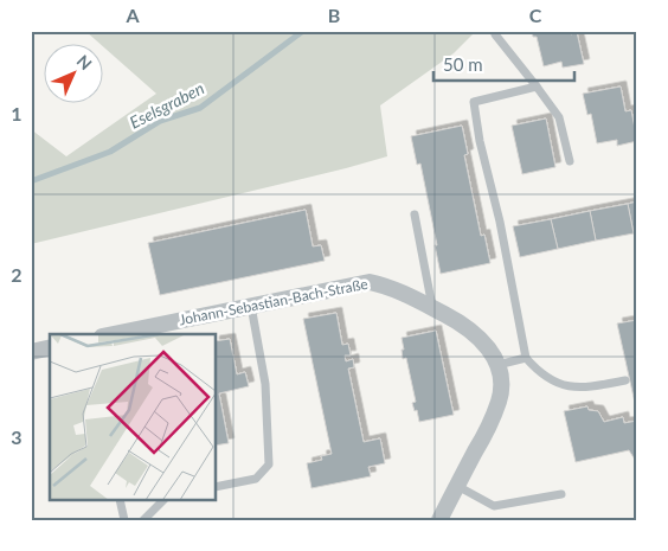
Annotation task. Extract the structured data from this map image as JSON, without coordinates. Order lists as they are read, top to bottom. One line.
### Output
{"streets":{"street":["Johann-Sebastian-Bach-Straße"]},"water":["Eselsgraben"],"scale_bar":"50 m","north":"top right","grid":{"columns":["A","B","C"],"rows":["1","2","3"]}}
